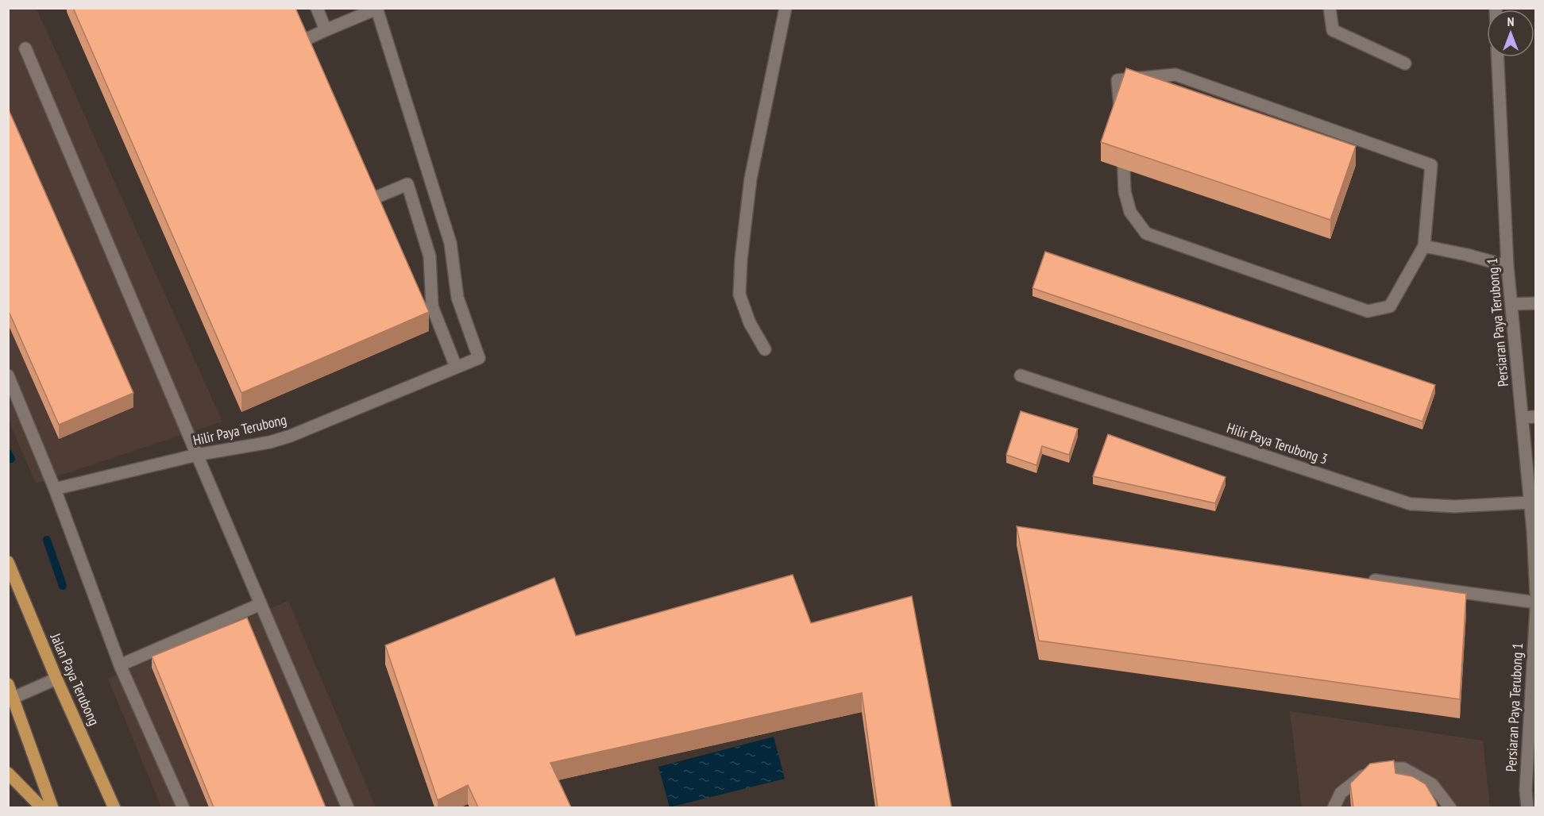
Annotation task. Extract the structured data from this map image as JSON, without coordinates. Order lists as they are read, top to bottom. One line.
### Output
{"streets":{"main road":["Jalan Paya Terubong"],"street":["Persiaran Paya Terubong 1","Hilir Paya Terubong","Hilir Paya Terubong 3"]},"crossings":[["Persiaran Paya Terubong 1","Hilir Paya Terubong 3"]],"north":"top"}
